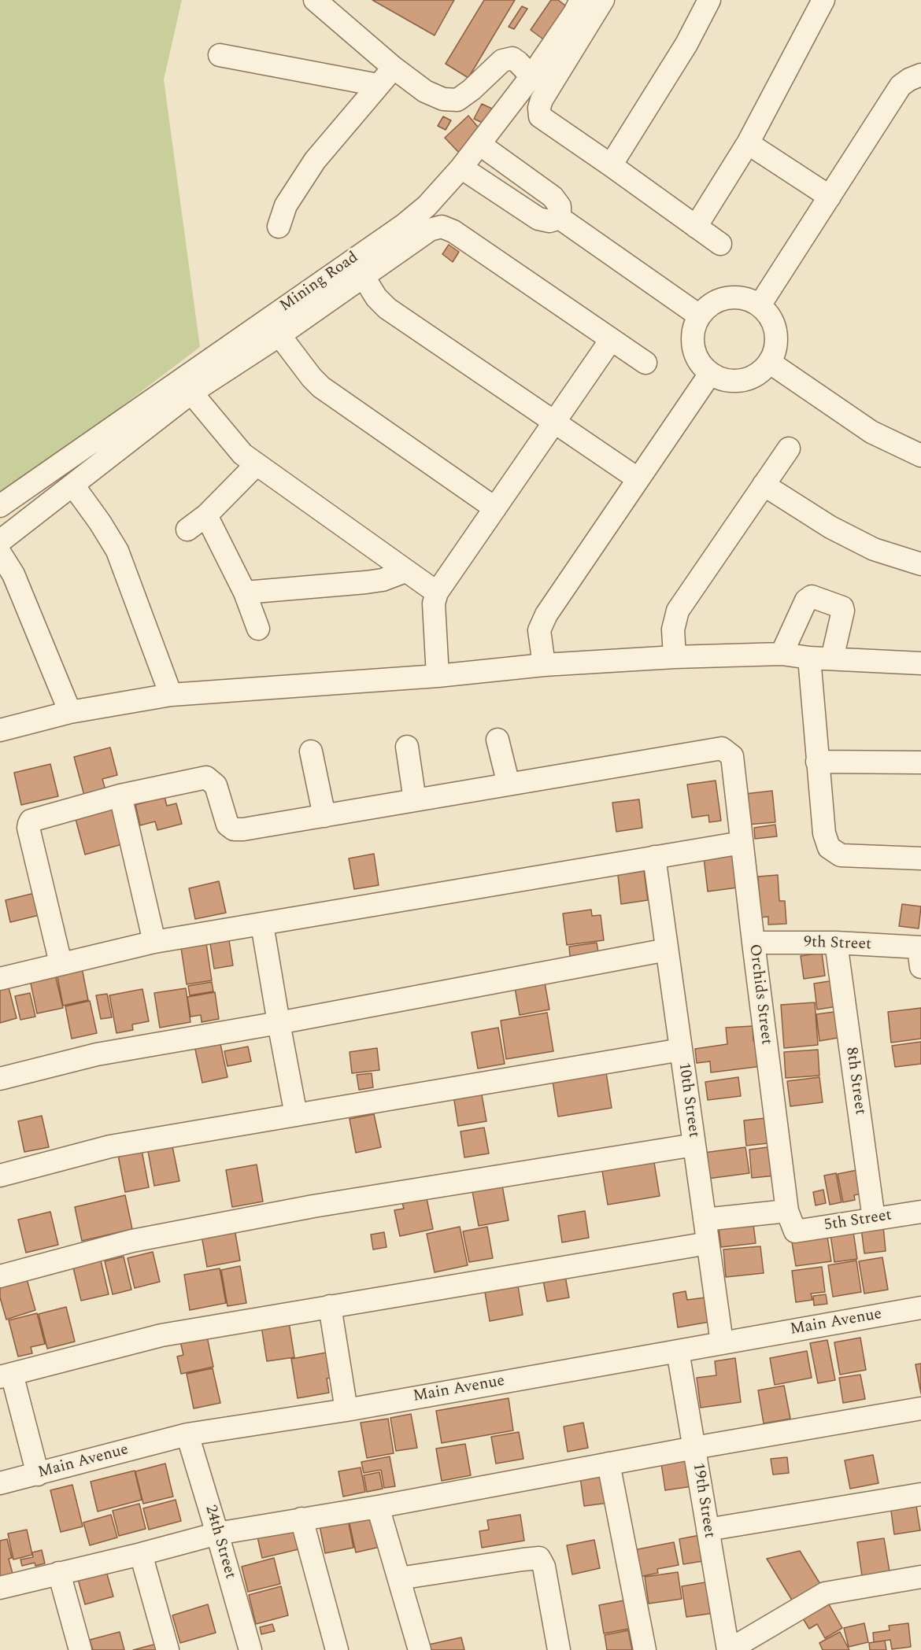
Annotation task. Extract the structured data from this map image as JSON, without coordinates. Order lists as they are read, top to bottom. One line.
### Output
{"streets":{"street":["Mining Road","9th Street","Orchids Street","8th Street","10th Street","5th Street","Main Avenue","19th Street","24th Street"]},"crossings":[["9th Street","Orchids Street"],["9th Street","8th Street"],["Orchids Street","5th Street"],["8th Street","5th Street"],["10th Street","5th Street"],["10th Street","Main Avenue"],["Main Avenue","19th Street"],["Main Avenue","24th Street"]]}
